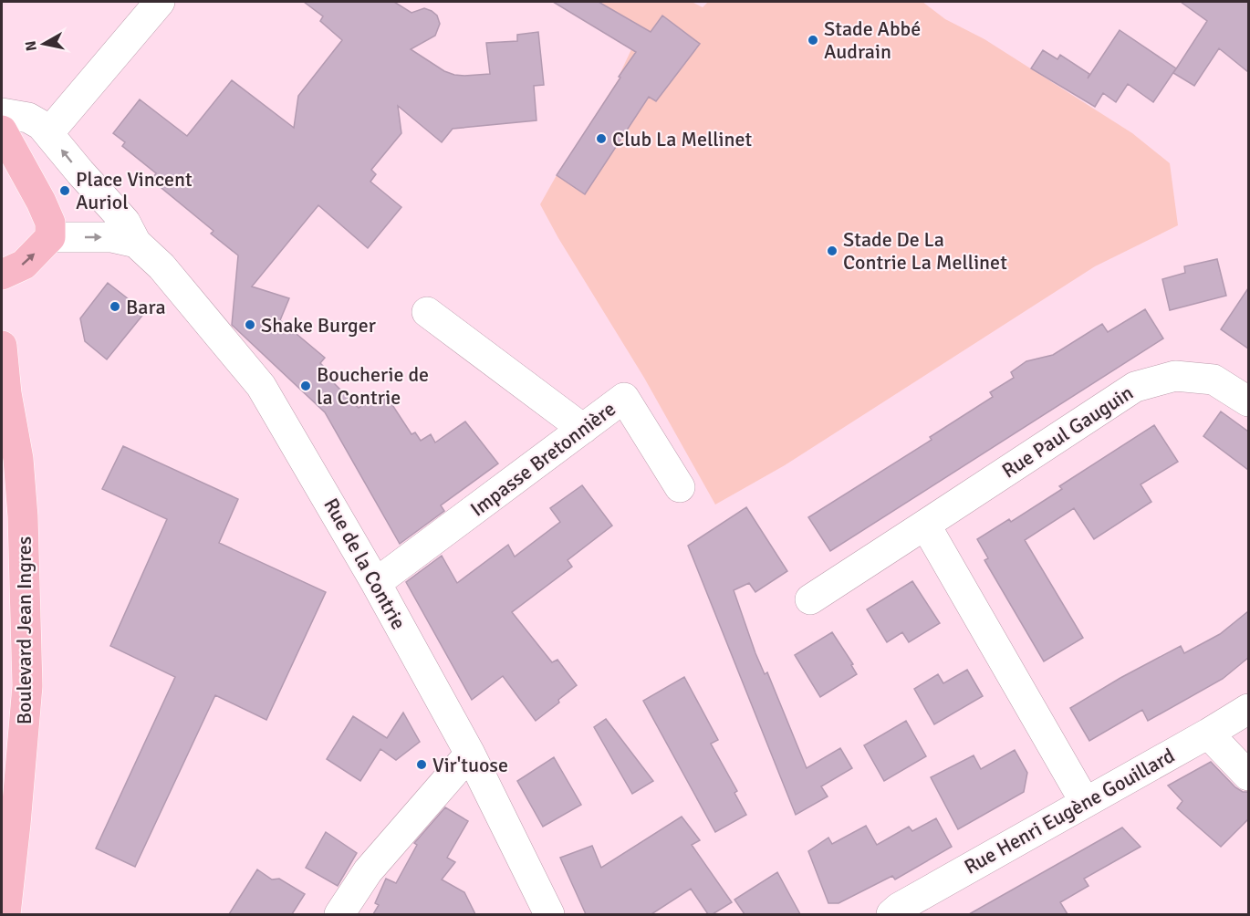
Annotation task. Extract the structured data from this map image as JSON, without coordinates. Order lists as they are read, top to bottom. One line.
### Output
{"streets":{"main road":["Boulevard Jean Ingres"],"street":["Rue Paul Gauguin","Impasse Bretonnière","Rue de la Contrie","Rue Henri Eugène Gouillard"]},"crossings":[["Impasse Bretonnière","Rue de la Contrie"]],"places":["Stade Abbé Audrain","Club La Mellinet","Place Vincent Auriol","Stade De La Contrie La Mellinet","Bara","Shake Burger","Boucherie de la Contrie","Vir'tuose"],"north":"left"}
